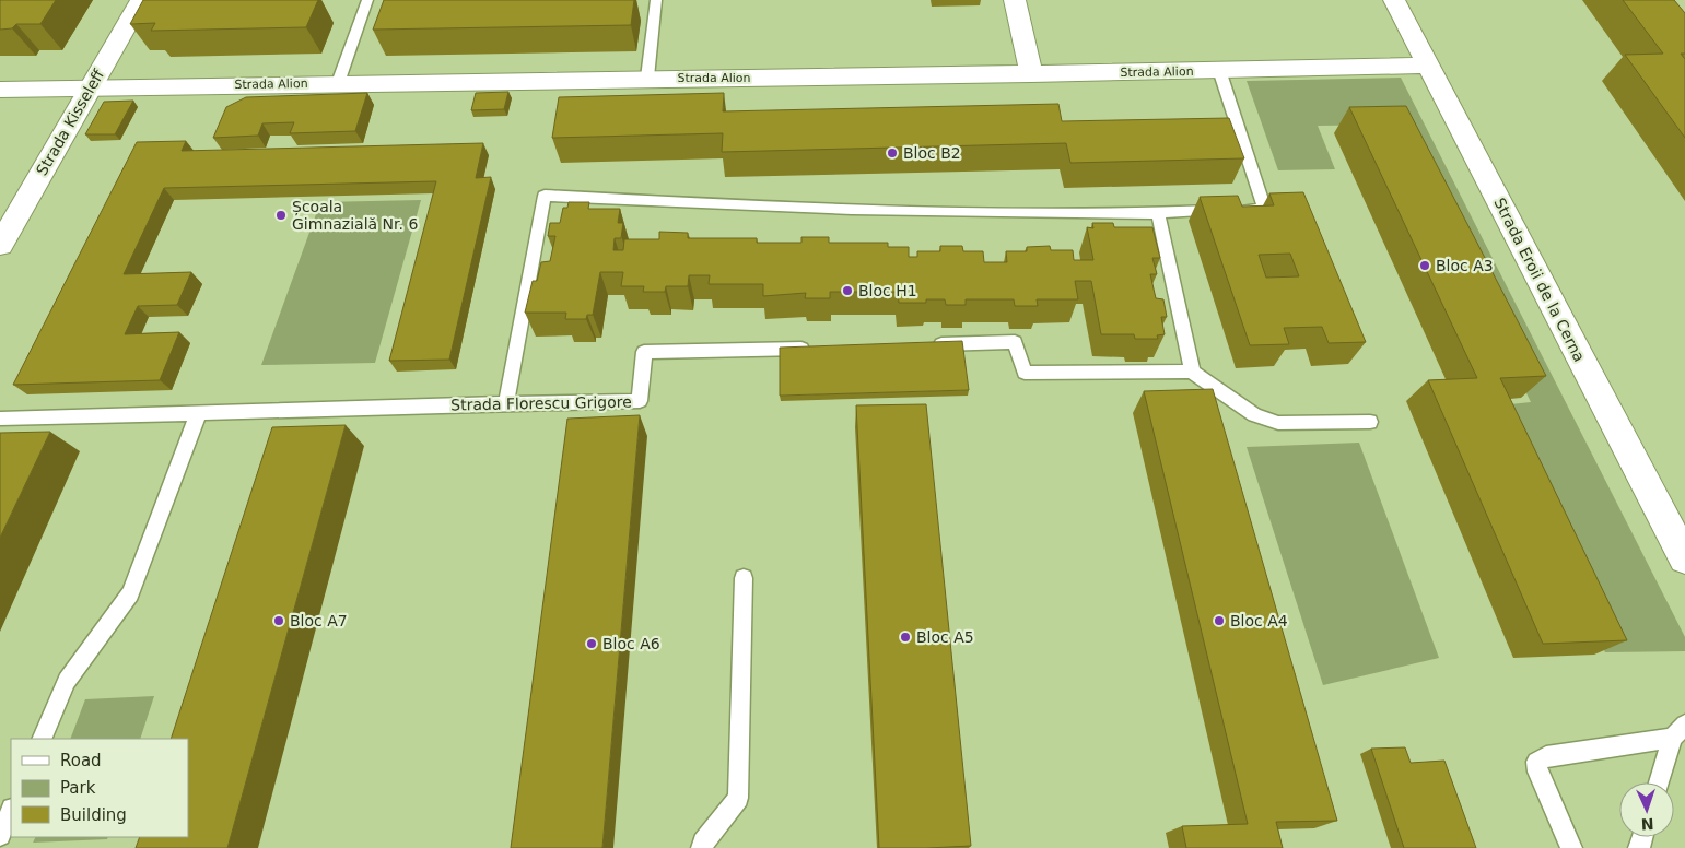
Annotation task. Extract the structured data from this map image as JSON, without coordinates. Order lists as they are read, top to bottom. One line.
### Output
{"streets":{"street":["Strada Alion","Strada Kisseleff","Strada Eroii de la Cerna"],"lane":["Strada Florescu Grigore"]},"crossings":[["Strada Alion","Strada Kisseleff"],["Strada Alion","Strada Eroii de la Cerna"]],"places":["Bloc B2","Școala Gimnazială Nr. 6","Bloc A3","Bloc H1","Bloc A7","Bloc A4","Bloc A5","Bloc A6"],"legend":["Road","Park","Building"],"north":"bottom"}
